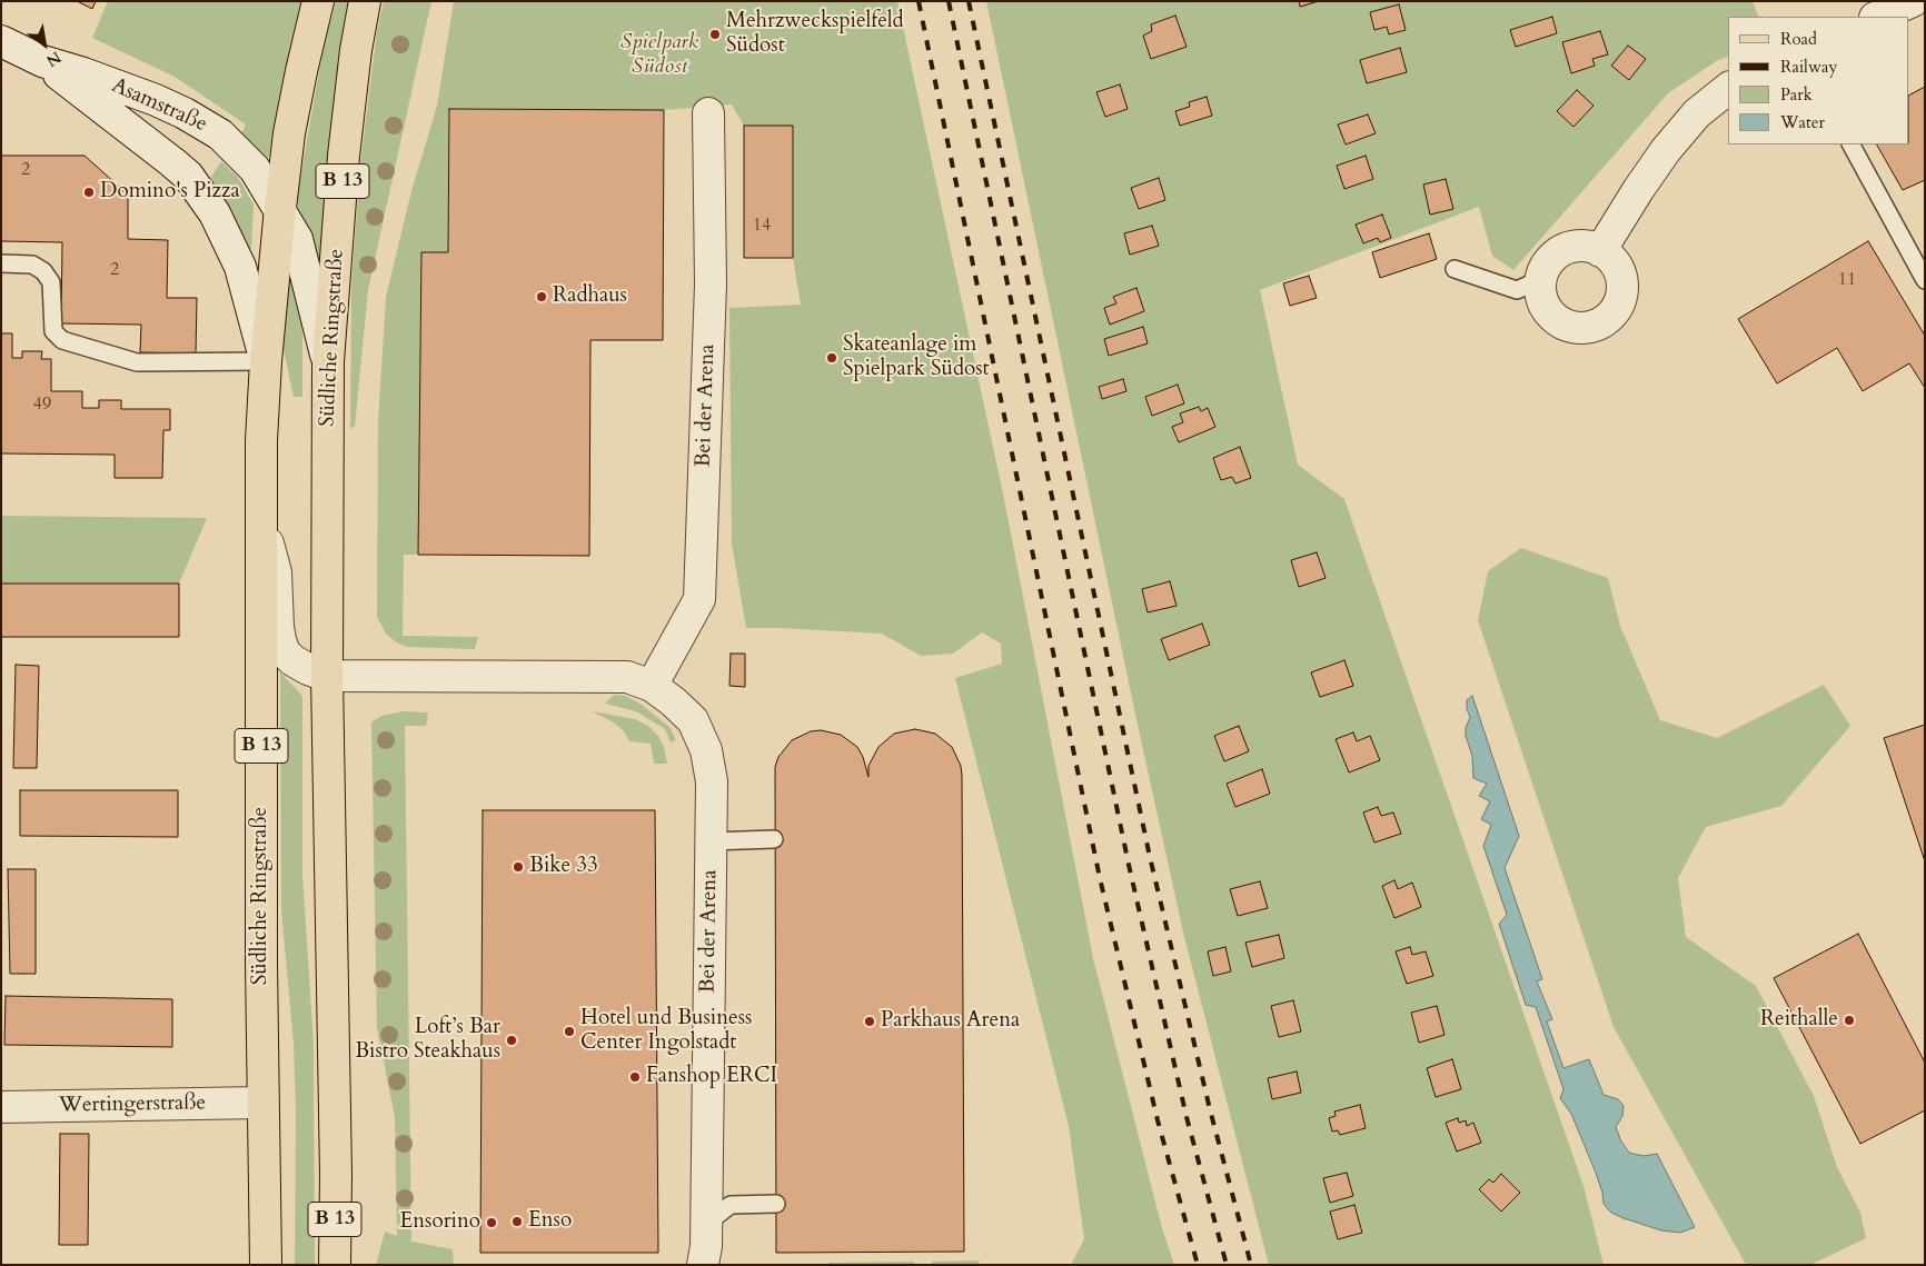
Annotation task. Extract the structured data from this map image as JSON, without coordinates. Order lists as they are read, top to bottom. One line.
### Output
{"streets":{"main road":["B 13","Südliche Ringstraße"],"street":["Asamstraße","Bei der Arena","Wertingerstraße"]},"crossings":[["Asamstraße","Südliche Ringstraße"],["Südliche Ringstraße","Bei der Arena"],["Südliche Ringstraße","Wertingerstraße"]],"parks":["Spielpark Südost"],"places":["Mehrzweckspielfeld Südost","Domino's Pizza","Radhaus","Skateanlage im Spielpark Südost","Bike 33","Reithalle","Parkhaus Arena","Hotel und Business Center Ingolstadt","Loft’s Bar Bistro Steakhaus","Fanshop ERCI","Enso","Ensorino"],"house_numbers":["2","14","2","11","49"],"legend":["Road","Railway","Park","Water"],"north":"bottom right"}
